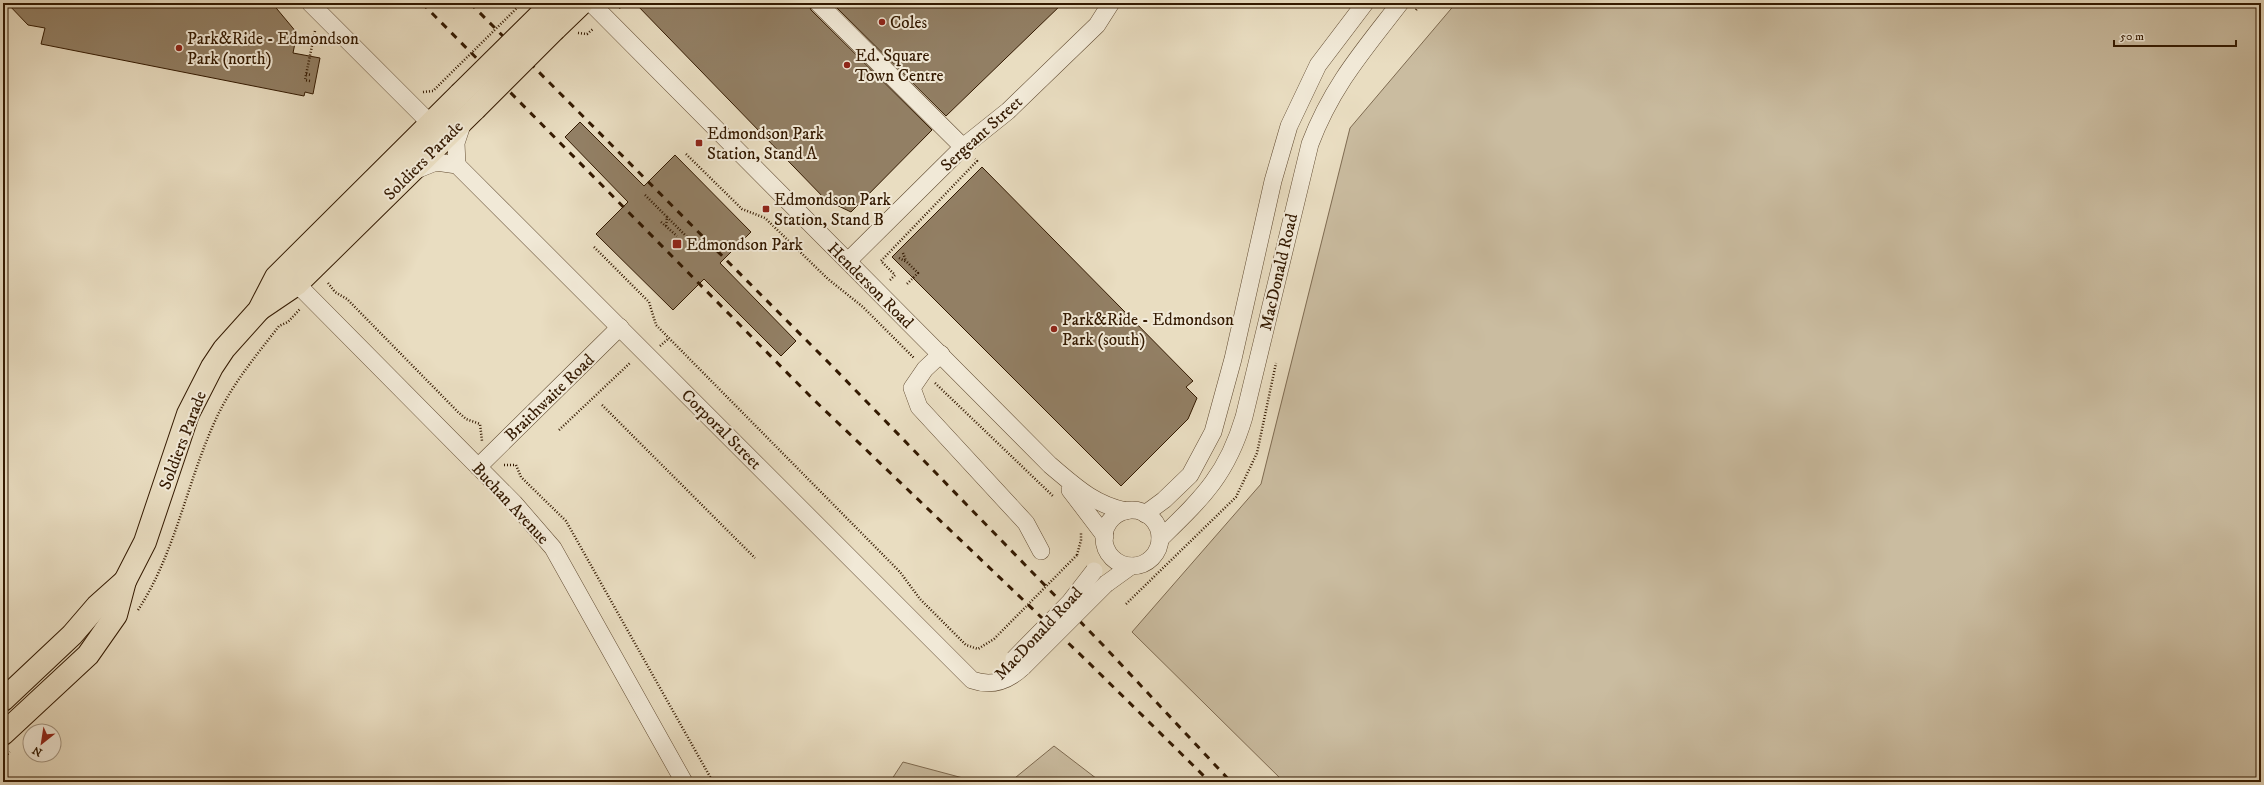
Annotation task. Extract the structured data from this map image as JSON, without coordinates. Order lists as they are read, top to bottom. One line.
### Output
{"streets":{"main road":["Soldiers Parade"],"street":["Sergeant Street","MacDonald Road","Henderson Road","Braithwaite Road","Corporal Street","Buchan Avenue"]},"crossings":[["Sergeant Street","Henderson Road"],["Soldiers Parade","Buchan Avenue"],["MacDonald Road","Henderson Road"],["MacDonald Road","Corporal Street"],["Braithwaite Road","Corporal Street"],["Braithwaite Road","Buchan Avenue"]],"places":{"other":["Coles","Park&Ride - Edmondson Park (north)","Ed. Square Town Centre","Park&Ride - Edmondson Park (south)"],"transit":["Edmondson Park Station, Stand A","Edmondson Park Station, Stand B","Edmondson Park"]},"scale_bar":"50 m","north":"bottom left"}
